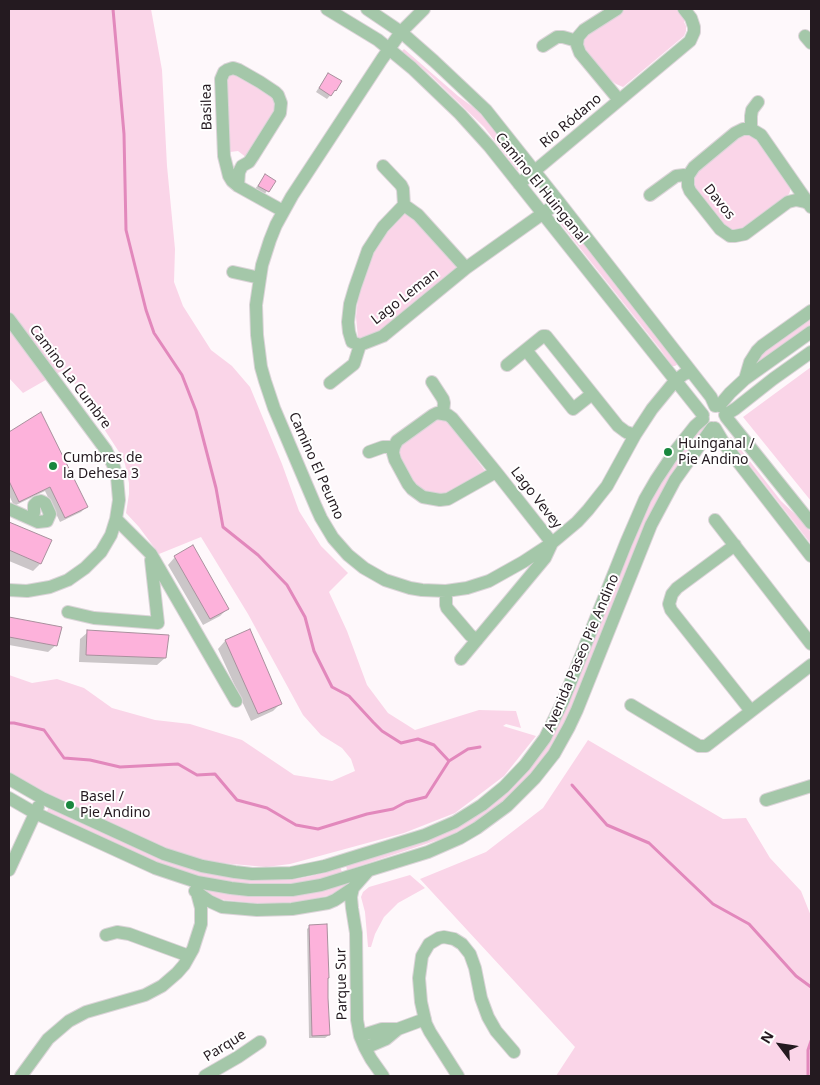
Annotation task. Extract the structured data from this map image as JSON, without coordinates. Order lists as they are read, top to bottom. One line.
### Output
{"streets":{"street":["Basilea","Río Ródano","Camino El Huinganal","Davos","Lago Leman","Camino La Cumbre","Camino El Peumo","Lago Vevey","Avenida Paseo Pie Andino","Parque Sur","Parque"]},"crossings":[["Río Ródano","Camino El Huinganal"],["Camino El Huinganal","Lago Leman"],["Camino El Huinganal","Camino El Peumo"],["Camino El Huinganal","Avenida Paseo Pie Andino"],["Camino El Peumo","Lago Vevey"]],"places":["Huinganal / Pie Andino","Cumbres de la Dehesa 3","Basel / Pie Andino"],"north":"top left"}
